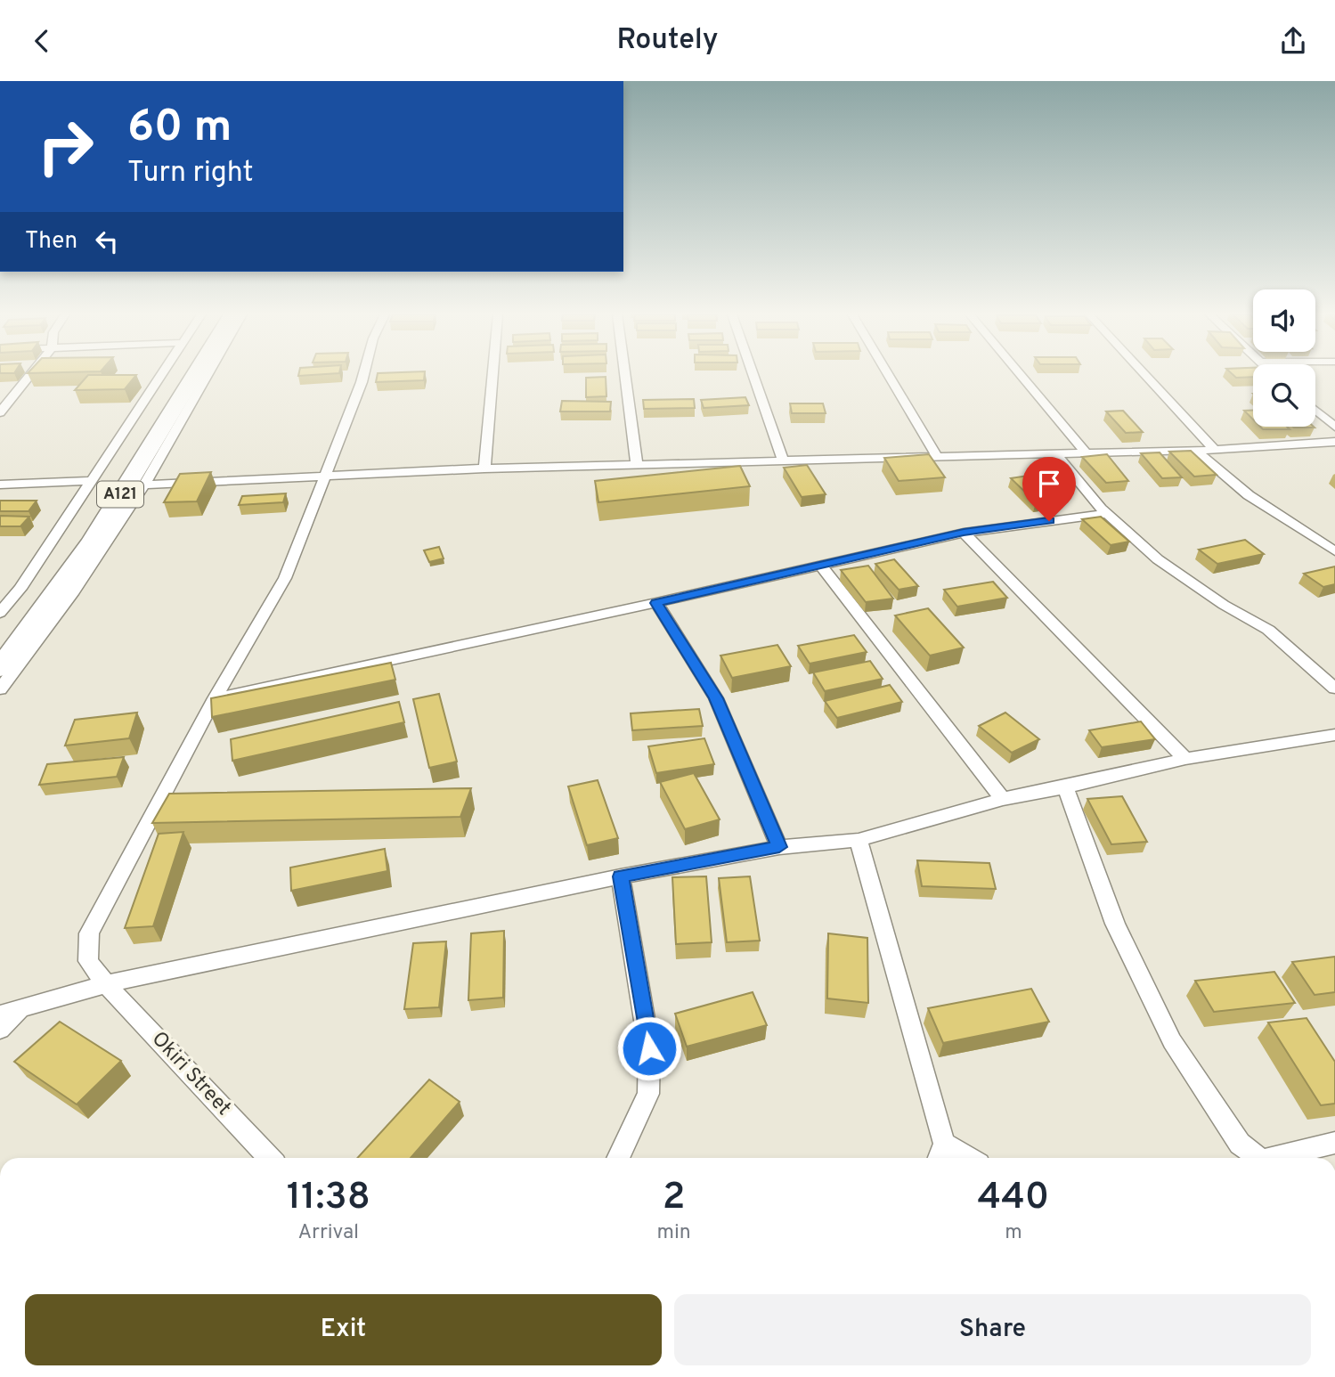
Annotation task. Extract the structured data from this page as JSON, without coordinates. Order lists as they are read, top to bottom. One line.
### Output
{"streets":{"highway":["A121"],"street":["Okiri Street"]},"page":{"header":"Routely","turn":["60 m","Turn right"],"then":"Then","eta":["11:38","Arrival","2","min","440","m"],"buttons":["Exit","Share"]}}
